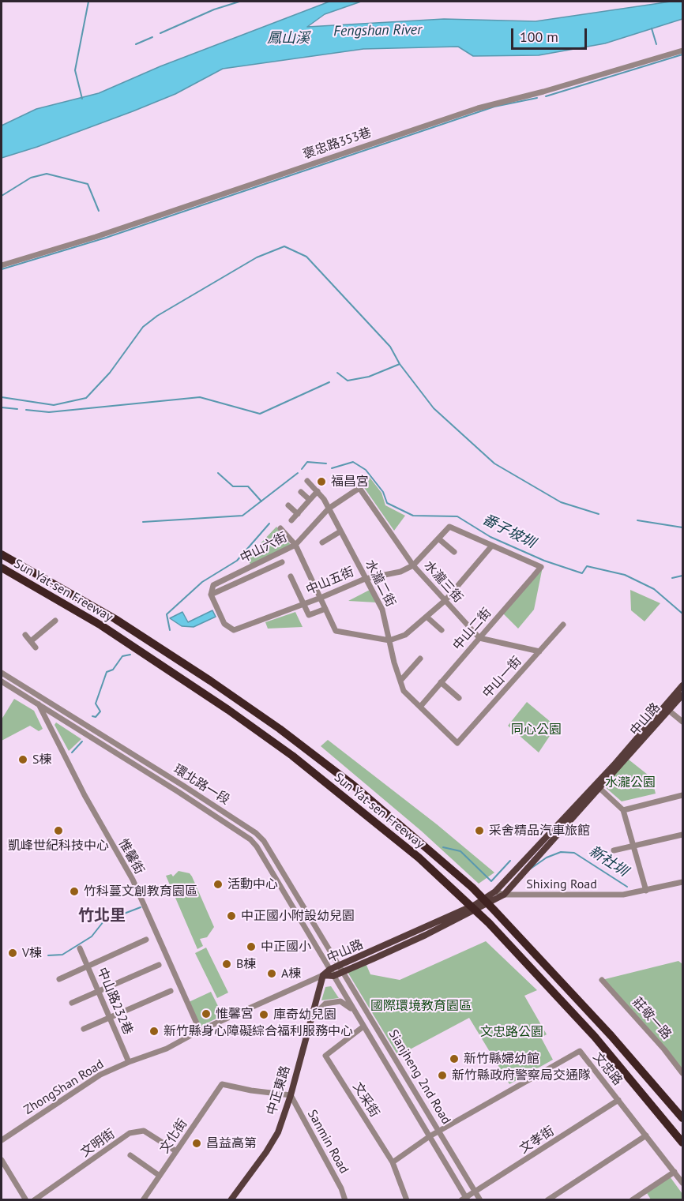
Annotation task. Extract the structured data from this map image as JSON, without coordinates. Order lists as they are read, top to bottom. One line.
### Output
{"streets":{"highway":["Sun Yat-sen Freeway"],"main road":["中山路","中正東路"],"street":["褒忠路353巷","中山六街","中山五街","水瀧三街","水瀧二街","中山二街","中山一街","環北路一段","惟馨街","Shixing Road","中山路232巷","莊敬一路","文忠路","Sianjheng 2nd Road","ZhongShan Road","文采街","文化街","文孝街","Sanmin Road","文明街"]},"crossings":[["中山六街","中山五街"],["中山六街","水瀧三街"],["中山六街","水瀧二街"],["中山五街","水瀧三街"],["中山五街","水瀧二街"],["中山五街","中山二街"],["水瀧三街","中山二街"],["水瀧二街","中山二街"],["水瀧二街","中山一街"],["中山路","環北路一段"],["中山路","Shixing Road"],["中山路","Sianjheng 2nd Road"],["中山路","ZhongShan Road"],["中山路","中正東路"],["環北路一段","惟馨街"],["環北路一段","Sianjheng 2nd Road"],["惟馨街","ZhongShan Road"],["中山路232巷","ZhongShan Road"],["文忠路","Sianjheng 2nd Road"],["文忠路","文采街"],["文忠路","文孝街"],["Sianjheng 2nd Road","文采街"],["Sianjheng 2nd Road","文孝街"],["ZhongShan Road","中正東路"],["中正東路","文化街"],["中正東路","Sanmin Road"],["文化街","Sanmin Road"],["文化街","文明街"]],"districts":["竹北里"],"water":["Fengshan River","鳳山溪","番子坡圳","新社圳"],"parks":["同心公園","水瀧公園","國際環境教育園區","文忠路公園"],"places":["福昌宮","S棟","凱峰世紀科技中心","采舍精品汽車旅館","活動中心","竹科蔓文創教育園區","中正國小附設幼兒園","中正國小","V棟","B棟","A棟","惟馨宮","庫奇幼兒園","新竹縣身心障礙綜合福利服務中心","新竹縣婦幼館","新竹縣政府警察局交通隊","昌益高第"],"scale_bar":"100 m"}
